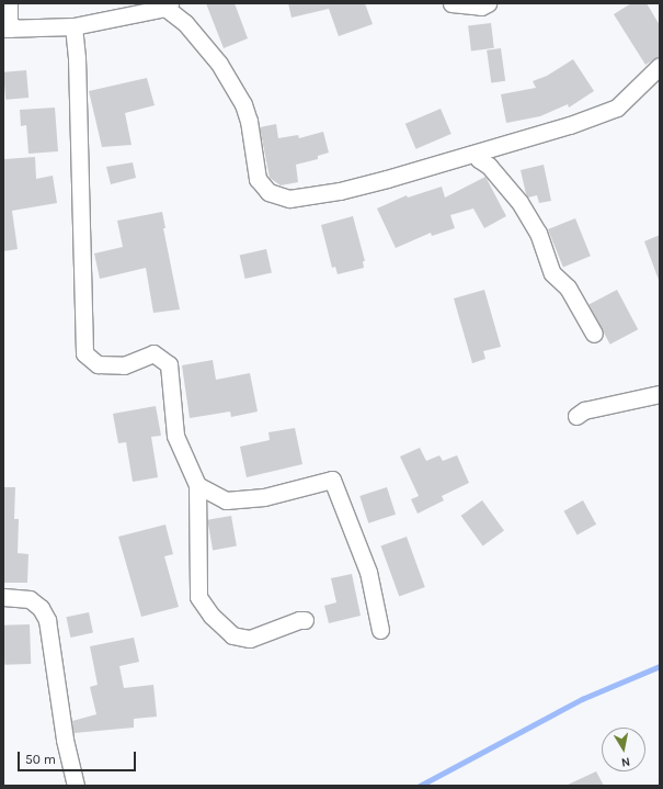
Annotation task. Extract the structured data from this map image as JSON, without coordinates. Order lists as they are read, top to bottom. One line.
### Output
{"scale_bar":"50 m","north":"bottom"}
